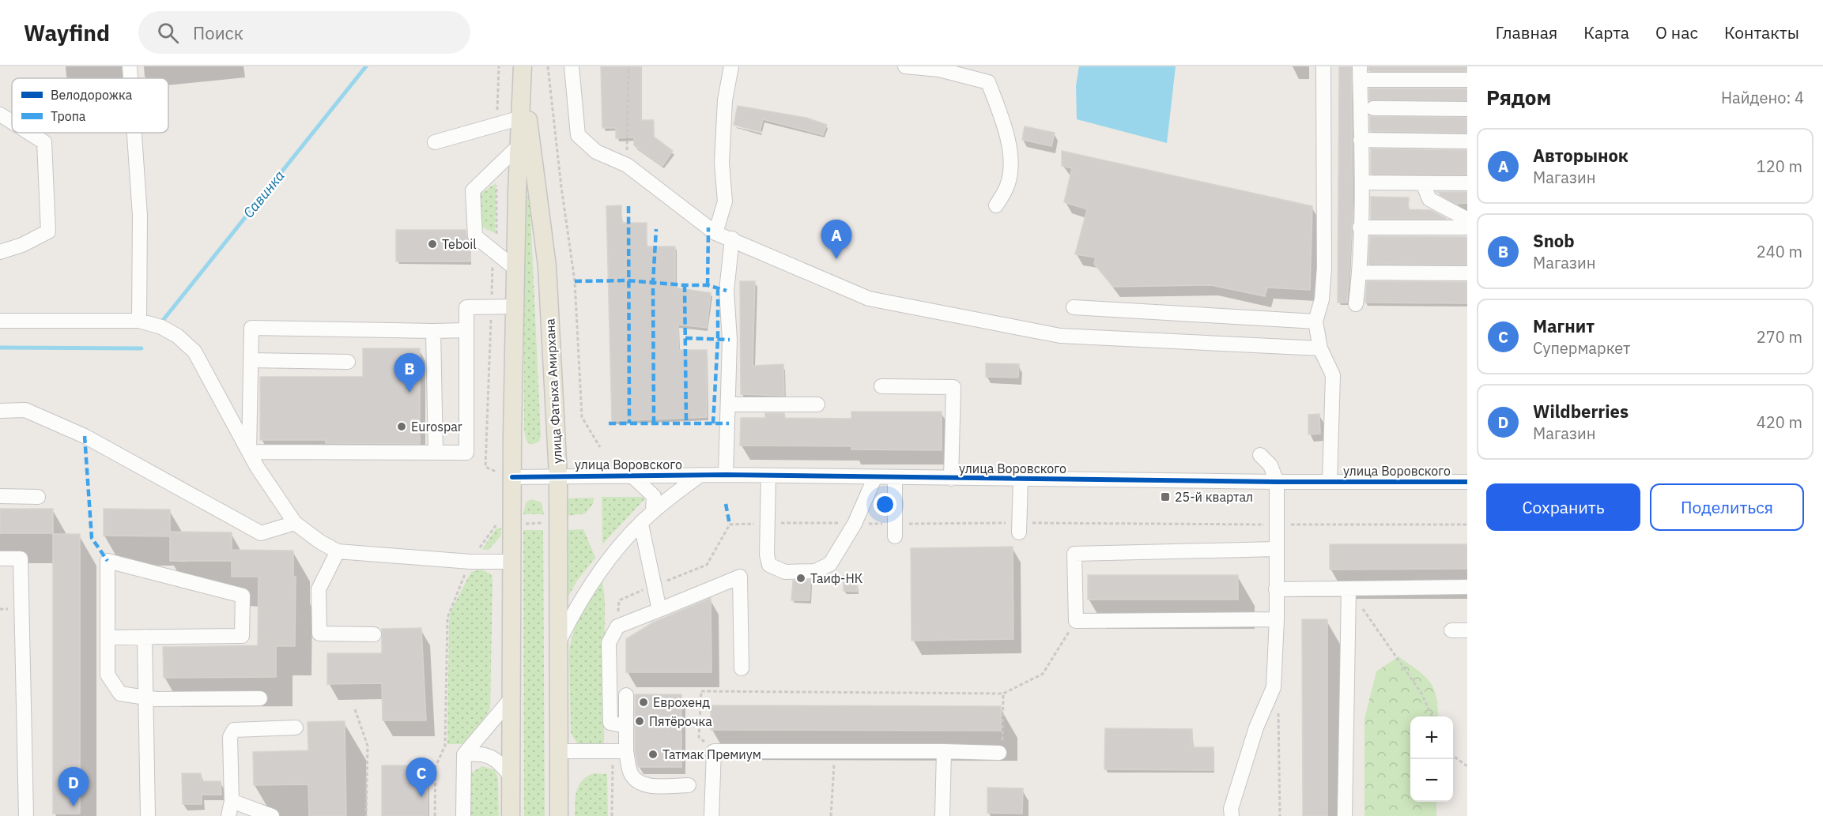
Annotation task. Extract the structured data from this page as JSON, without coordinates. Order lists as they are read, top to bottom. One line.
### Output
{"streets":{"main road":["улица Фатыха Амирхана"],"street":["улица Воровского"]},"crossings":[["улица Фатыха Амирхана","улица Воровского"]],"water":["Савинка"],"places":{"other":["Teboil","Eurospar","Таиф-НК","Еврохенд","Пятёрочка","Татмак Премиум"],"transit":["25-й квартал"]},"legend":["Велодорожка","Тропа"],"page":{"header":"Wayfind","search":"Поиск","nav":["Главная","Карта","О нас","Контакты"],"heading":["Рядом","Найдено: 4"],"list":[{"mark":"A","name":"Авторынок","note":"Магазин","value":"120 m"},{"mark":"B","name":"Snob","note":"Магазин","value":"240 m"},{"mark":"C","name":"Магнит","note":"Супермаркет","value":"270 m"},{"mark":"D","name":"Wildberries","note":"Магазин","value":"420 m"}],"pins":["A","B","C","D"],"buttons":["Сохранить","Поделиться"],"map_buttons":["+","−"]}}
